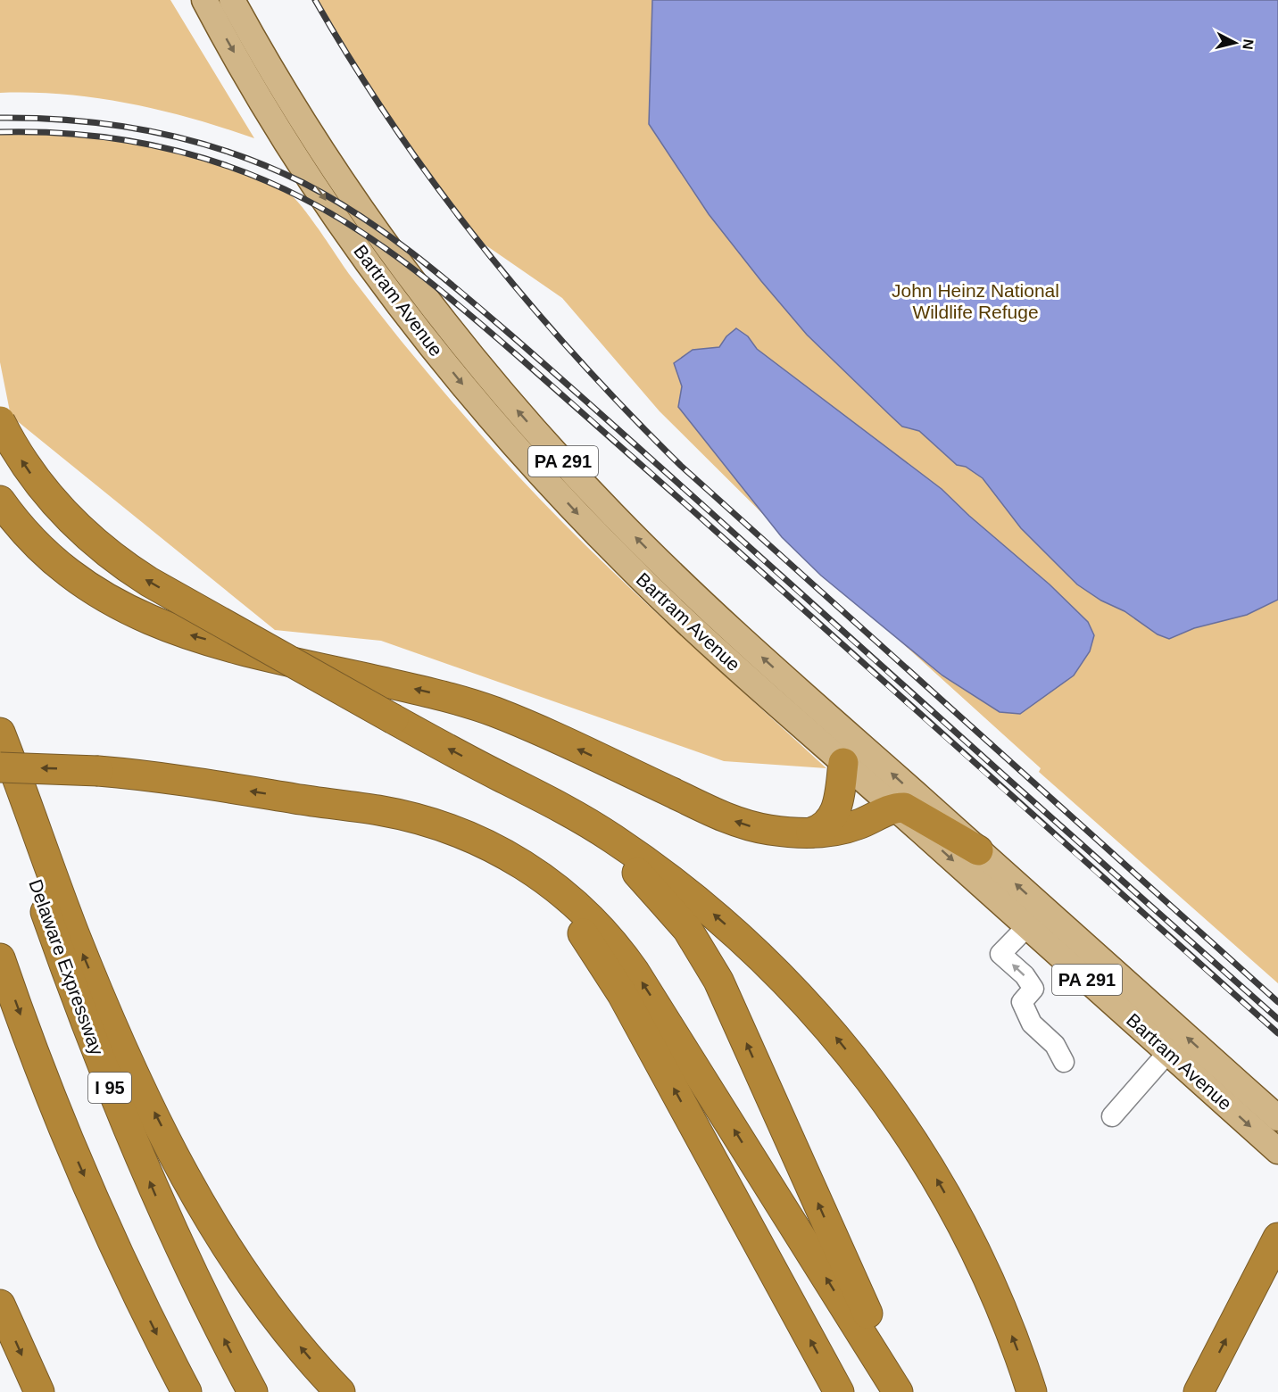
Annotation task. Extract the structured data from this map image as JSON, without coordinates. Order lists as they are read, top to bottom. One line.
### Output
{"streets":{"highway":["Delaware Expressway","I 95"],"main road":["Bartram Avenue","PA 291"]},"parks":["John Heinz National Wildlife Refuge"],"north":"right"}
